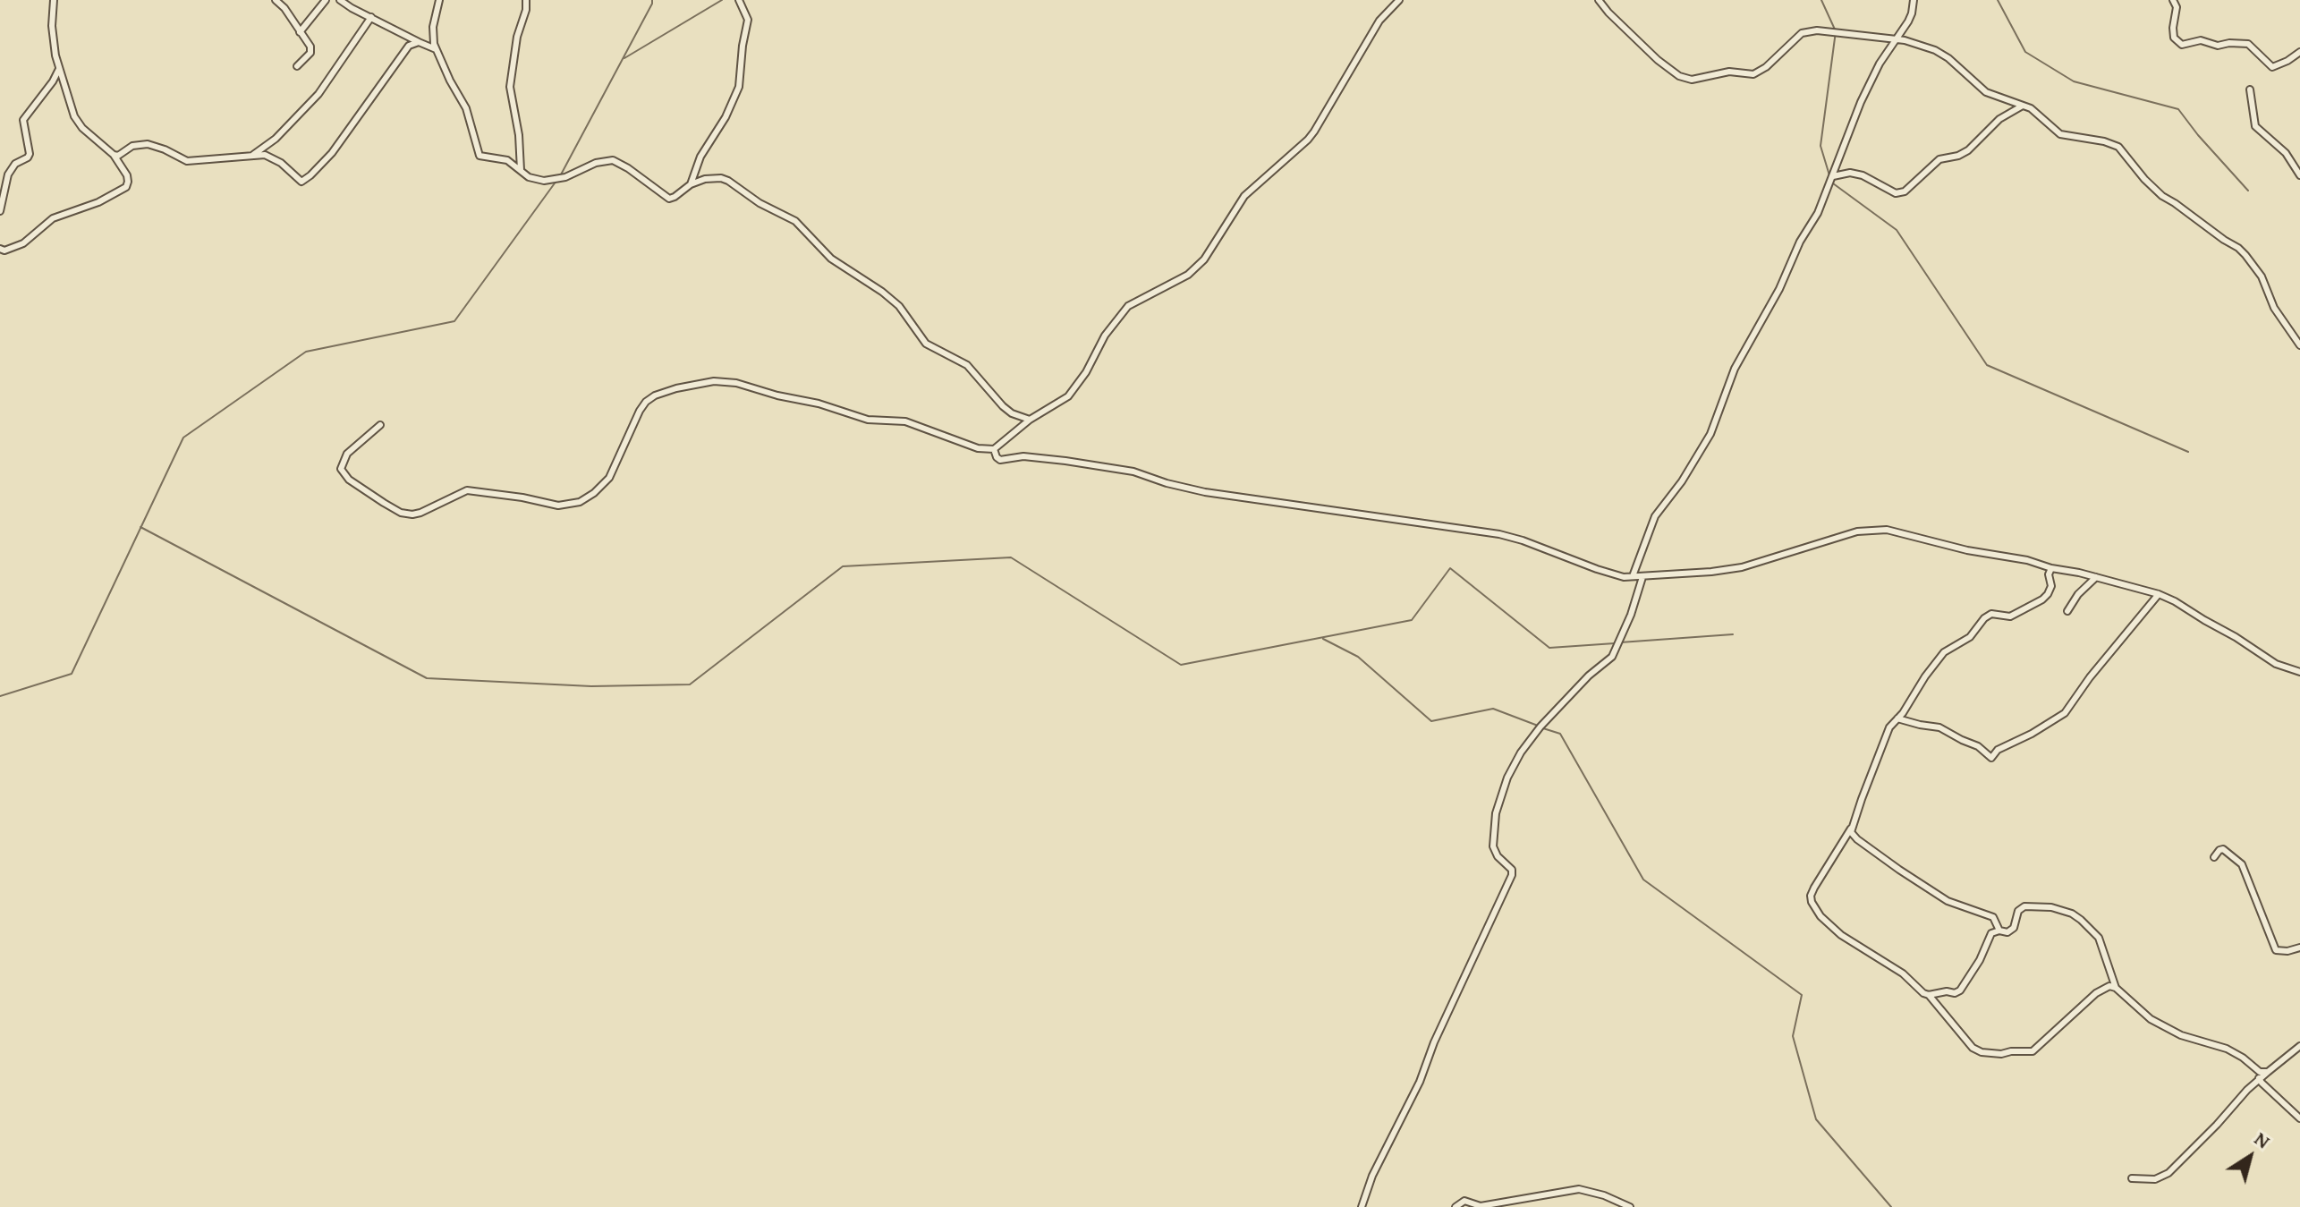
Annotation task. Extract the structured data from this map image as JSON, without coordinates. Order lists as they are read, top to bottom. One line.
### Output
{"north":"top right"}
